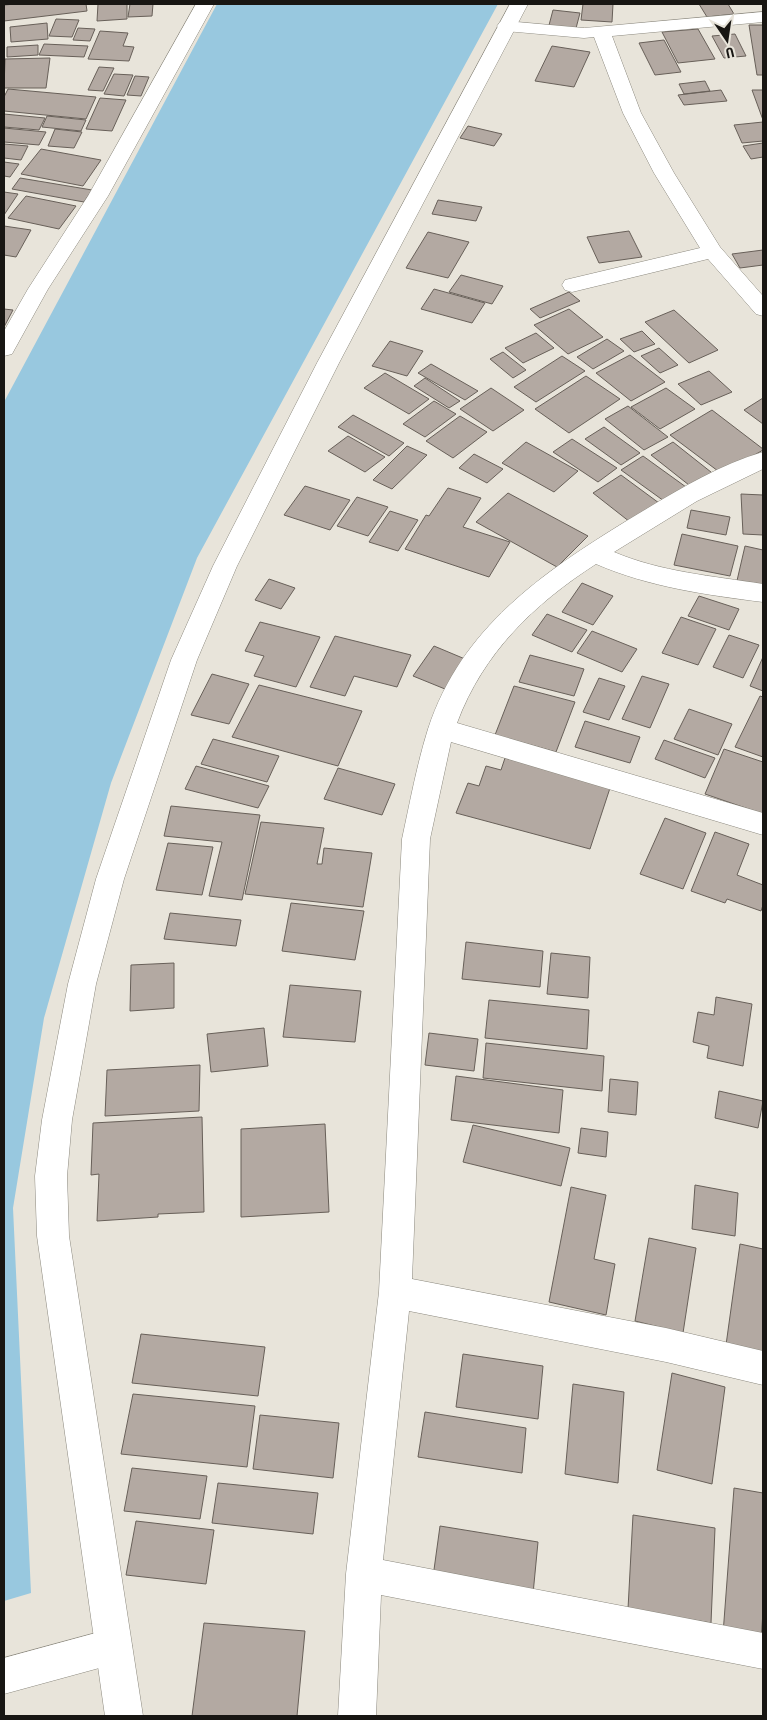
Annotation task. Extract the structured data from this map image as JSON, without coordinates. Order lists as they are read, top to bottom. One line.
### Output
{"north":"bottom"}
